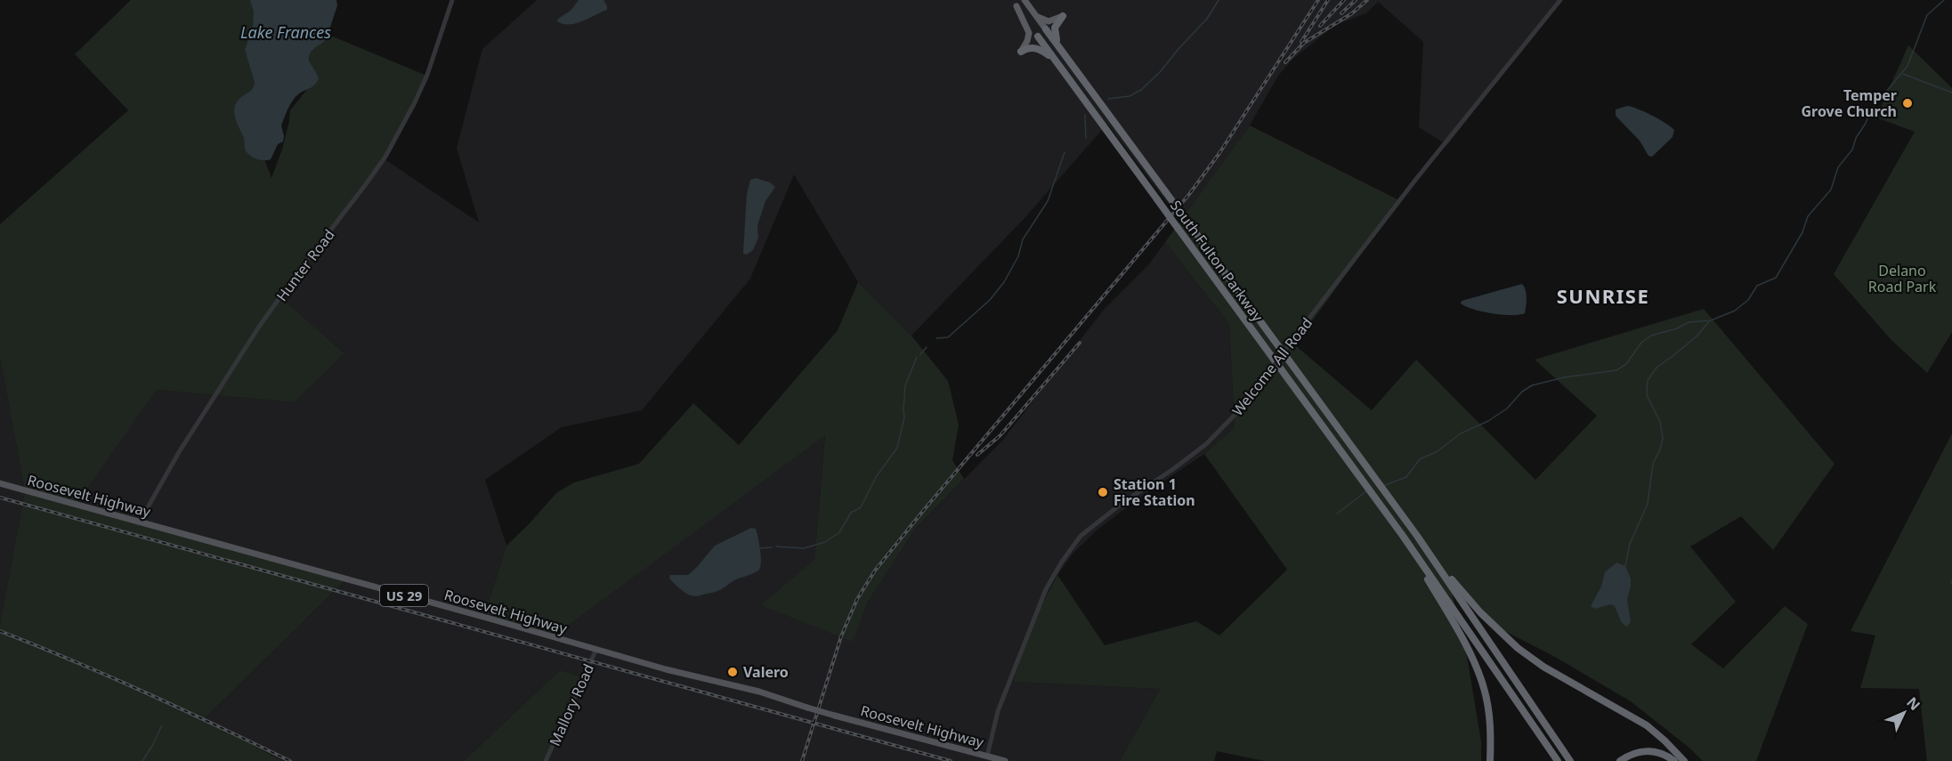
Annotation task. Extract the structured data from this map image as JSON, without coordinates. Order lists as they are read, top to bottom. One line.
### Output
{"streets":{"highway":["South Fulton Parkway"],"main road":["Roosevelt Highway","US 29"],"street":["Hunter Road","Welcome All Road","Mallory Road"]},"crossings":[["Hunter Road","Roosevelt Highway"],["Welcome All Road","Roosevelt Highway"],["Roosevelt Highway","Mallory Road"]],"districts":["SUNRISE"],"water":["Lake Frances"],"parks":["Delano Road Park"],"places":["Temper Grove Church","Station 1 Fire Station","Valero"],"north":"top right"}
